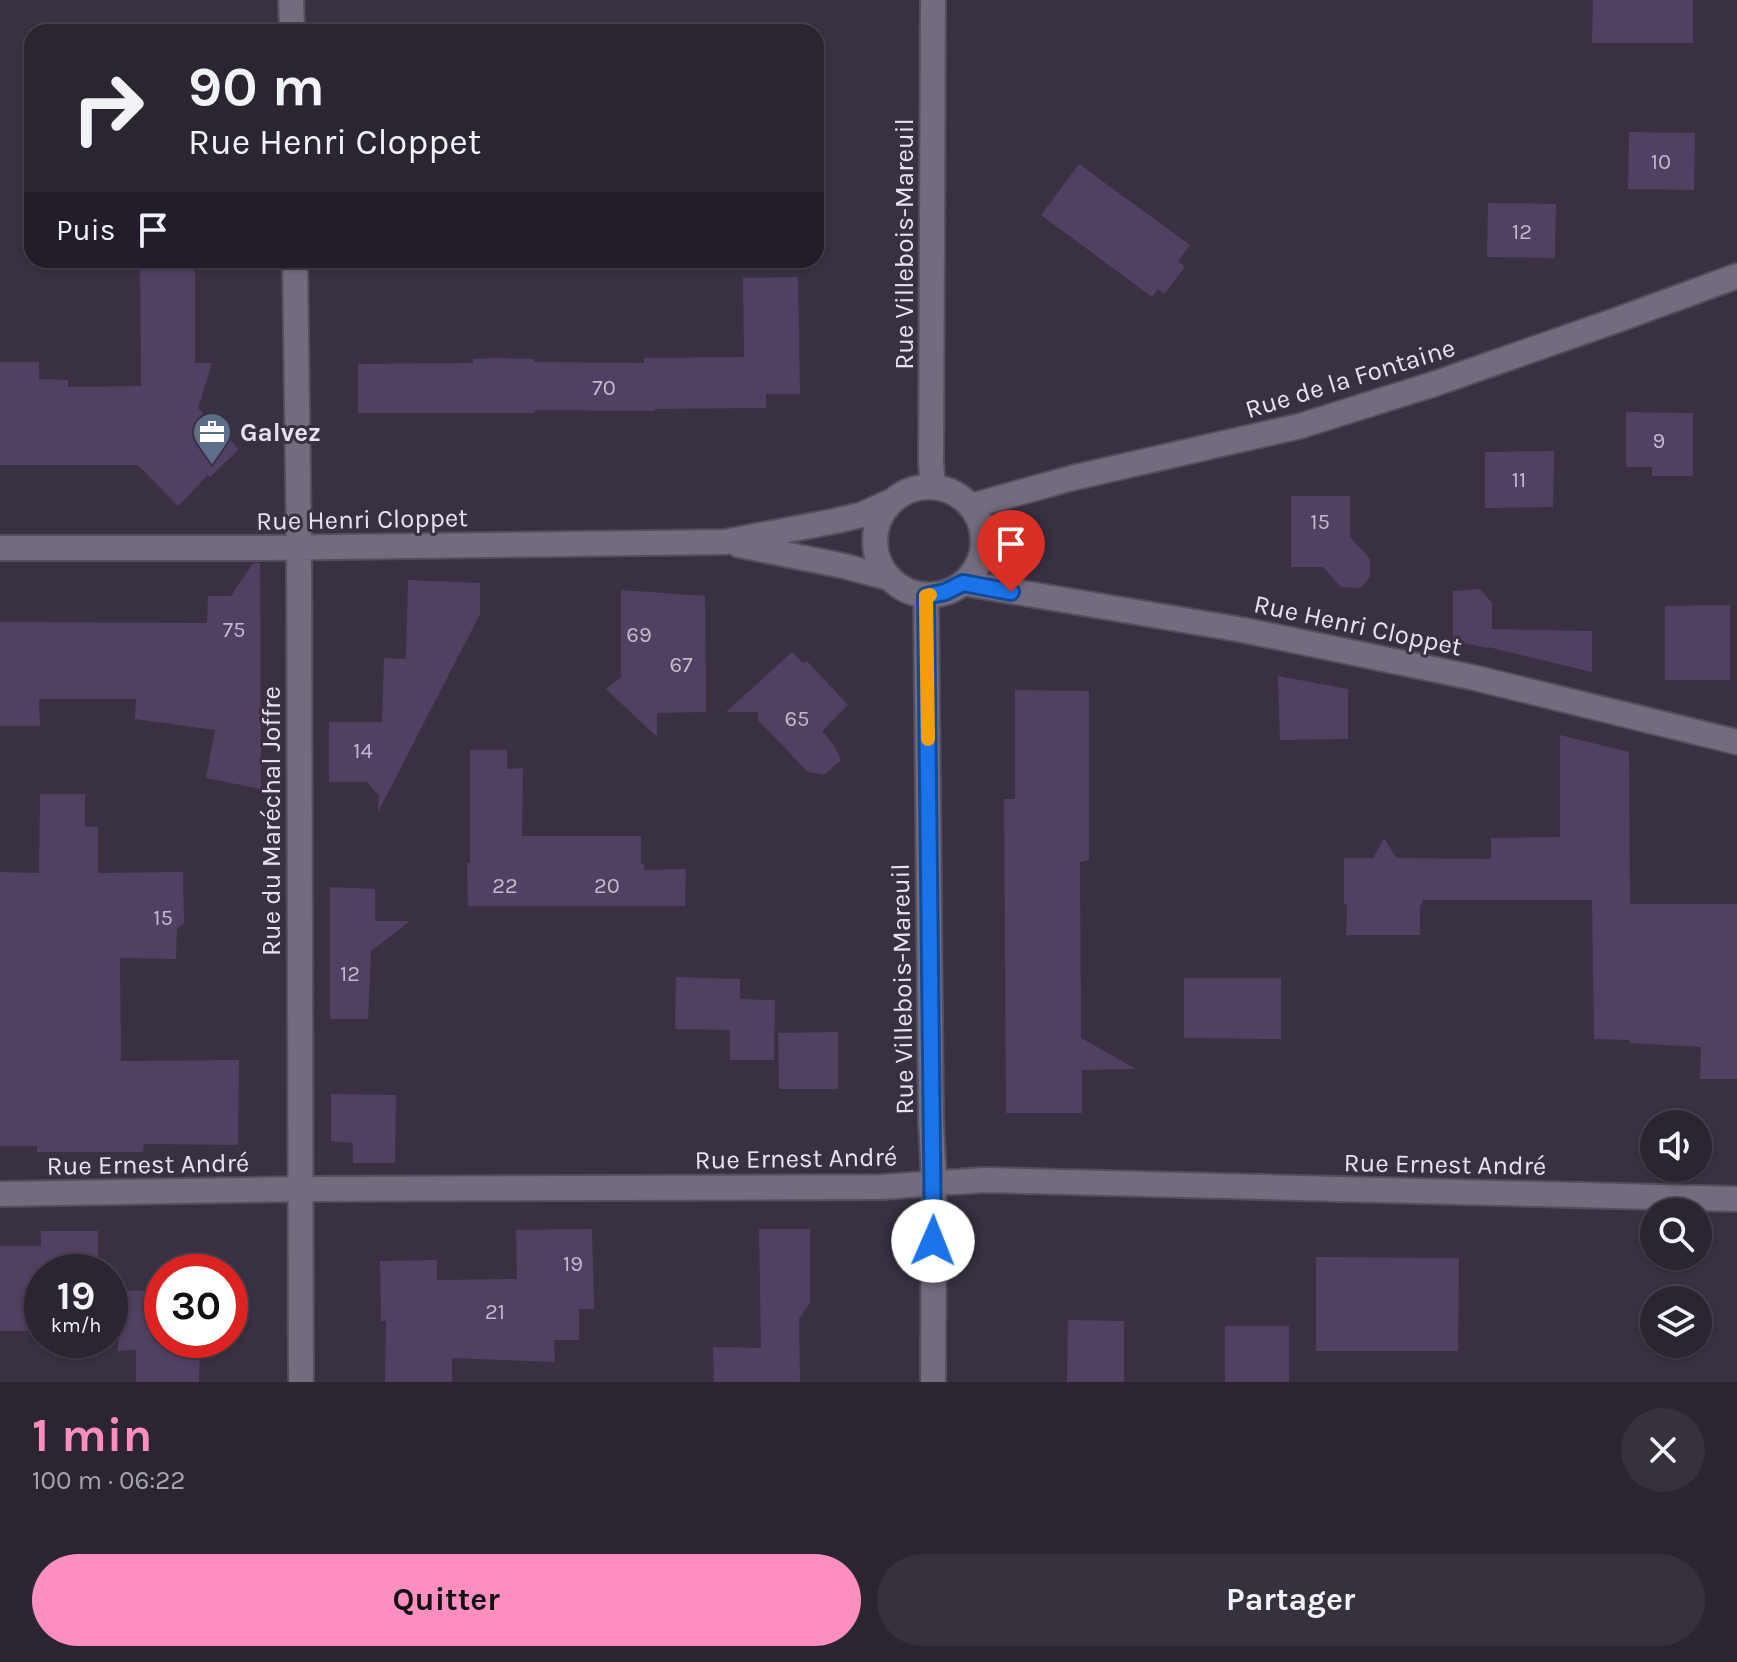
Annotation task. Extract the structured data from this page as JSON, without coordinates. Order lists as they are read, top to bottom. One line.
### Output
{"streets":{"street":["Rue Villebois-Mareuil","Rue de la Fontaine","Rue Henri Cloppet","Rue du Maréchal Joffre","Rue Ernest André"]},"crossings":[["Rue Villebois-Mareuil","Rue de la Fontaine"],["Rue Villebois-Mareuil","Rue Henri Cloppet"],["Rue Villebois-Mareuil","Rue Ernest André"],["Rue de la Fontaine","Rue Henri Cloppet"],["Rue Henri Cloppet","Rue du Maréchal Joffre"],["Rue du Maréchal Joffre","Rue Ernest André"]],"places":{"office":["Galvez"]},"house_numbers":["10","12","70","9","11","15","75","69","67","65","14","22","20","15","12","19","21"],"page":{"turn":["90 m","Rue Henri Cloppet"],"then":"Puis","speed":"19 km/h","limit":"30","heading":["1 min","100 m · 06:22"],"buttons":["Quitter","Partager"]}}
